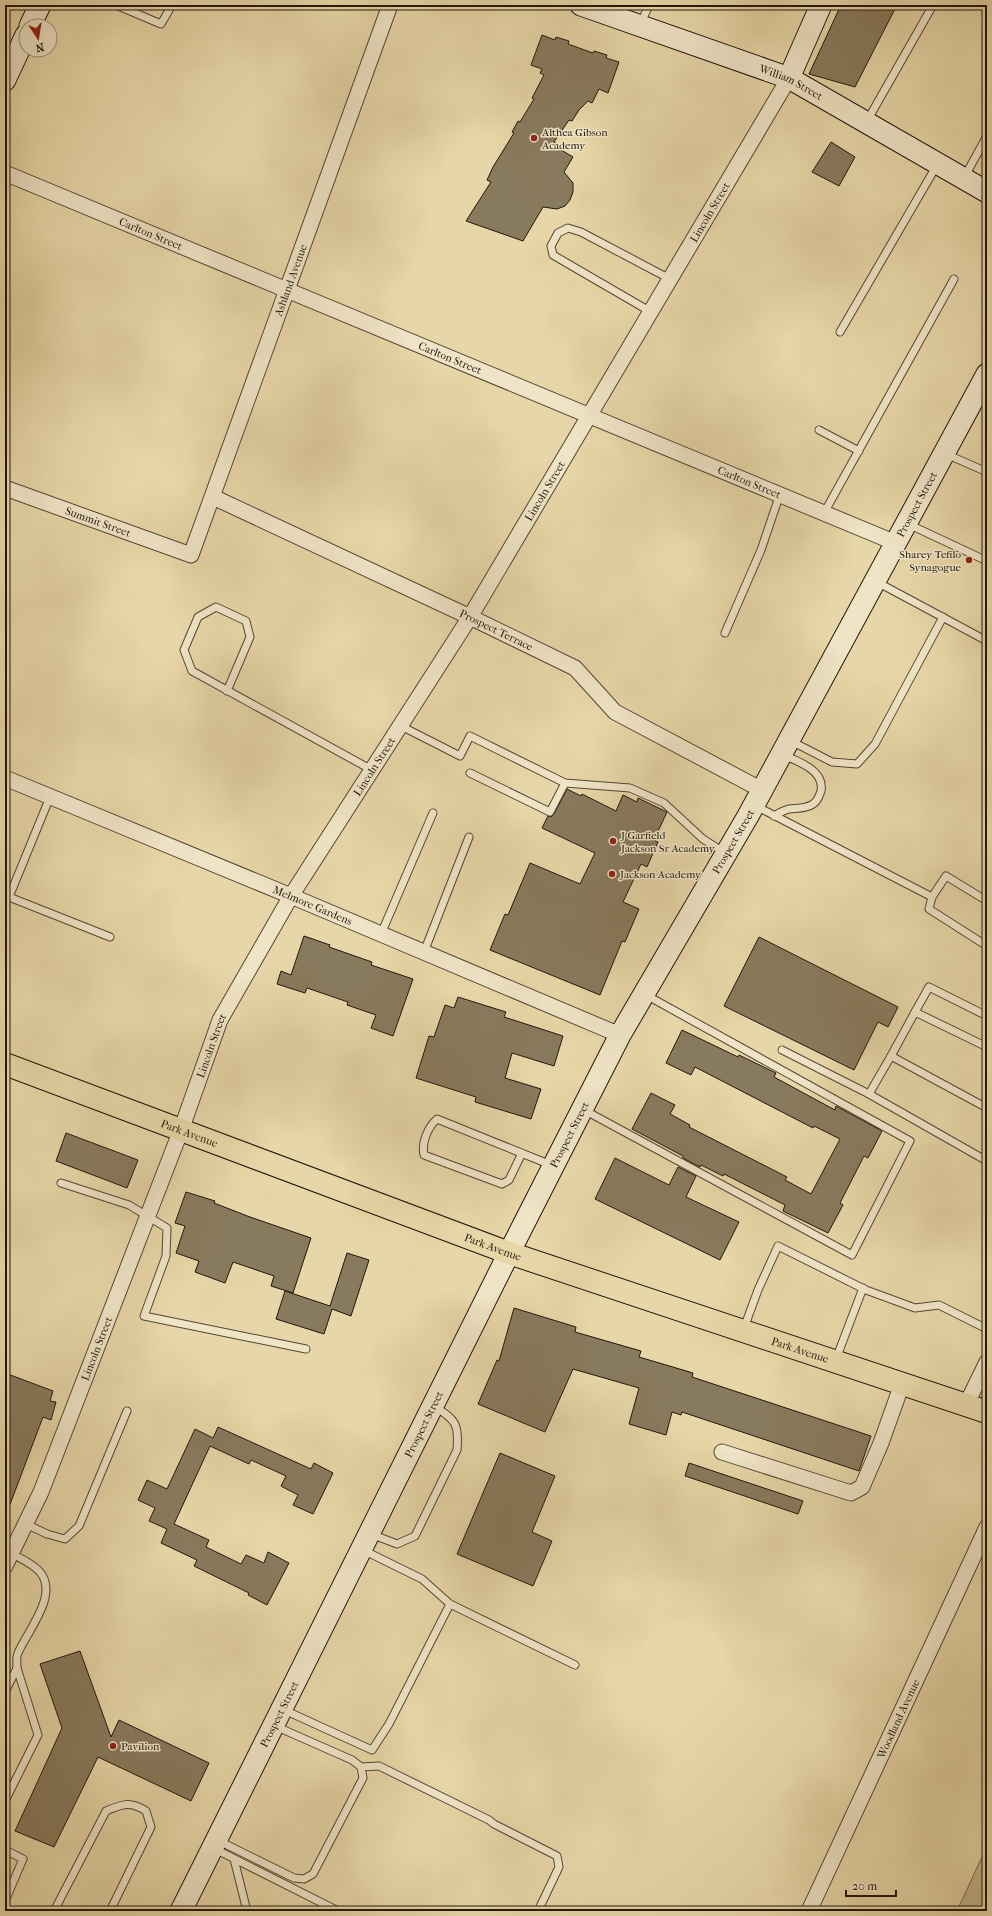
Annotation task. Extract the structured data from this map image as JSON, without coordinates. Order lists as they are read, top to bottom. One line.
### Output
{"streets":{"main road":["Park Avenue"],"street":["William Street","Lincoln Street","Carlton Street","Ashland Avenue","Prospect Street","Summit Street","Prospect Terrace","Melmore Gardens","Woodland Avenue"]},"crossings":[["William Street","Lincoln Street"],["Lincoln Street","Carlton Street"],["Lincoln Street","Prospect Terrace"],["Lincoln Street","Melmore Gardens"],["Lincoln Street","Park Avenue"],["Carlton Street","Ashland Avenue"],["Carlton Street","Prospect Street"],["Ashland Avenue","Summit Street"],["Ashland Avenue","Prospect Terrace"],["Prospect Street","Prospect Terrace"],["Prospect Street","Melmore Gardens"],["Prospect Street","Park Avenue"]],"places":["Althea Gibson Academy","Sharey Tefilo Synagogue","J Garfield Jackson Sr Academy","Jackson Academy","Pavilion"],"scale_bar":"20 m","north":"bottom"}
